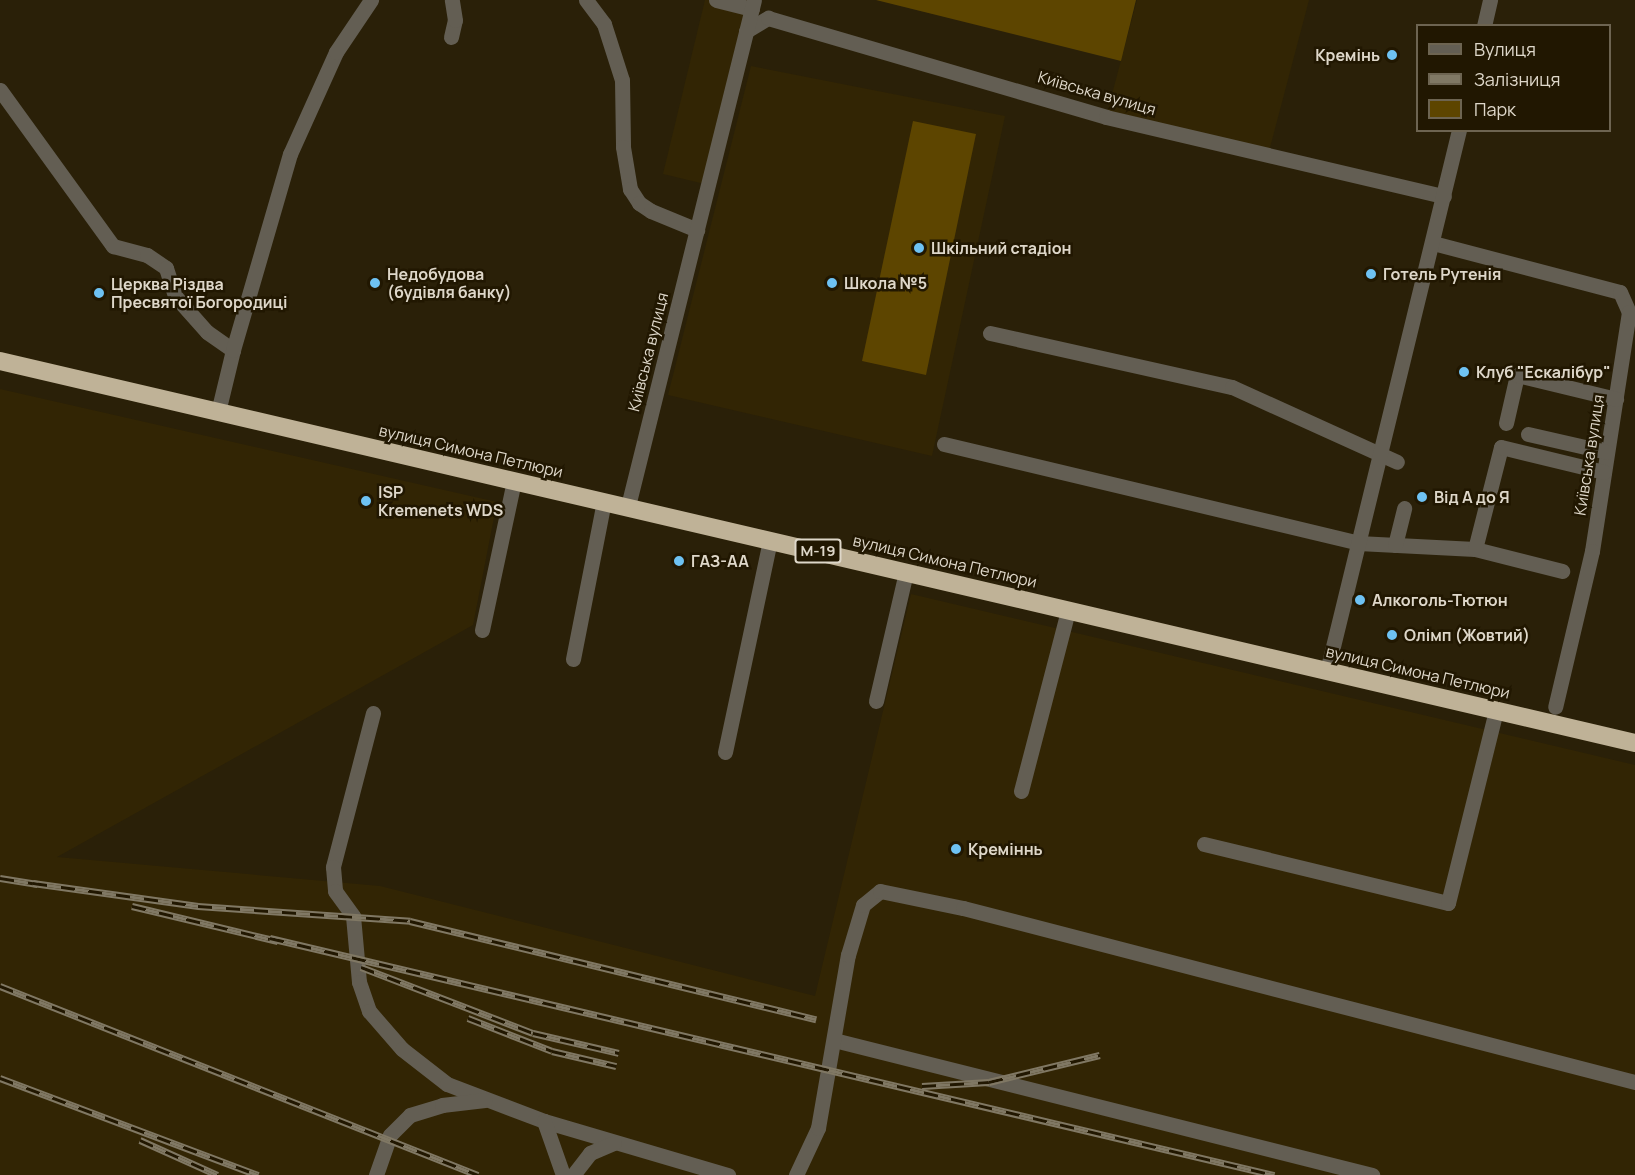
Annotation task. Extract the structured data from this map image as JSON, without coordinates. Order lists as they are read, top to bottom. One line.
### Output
{"streets":{"highway":["вулиця Симона Петлюри","М-19"],"street":["Київська вулиця"]},"crossings":[["Київська вулиця","вулиця Симона Петлюри"]],"places":["Кремінь","Шкільний стадіон","Готель Рутенія","Недобудова (будівля банку)","Школа №5","Церква Різдва Пресвятої Богородиці","Клуб \"Ескалібур\"","Від А до Я","ISP Kremenets WDS","ГАЗ-АА","Алкоголь-Тютюн","Олімп (Жовтий)","Креміннь"],"legend":["Вулиця","Залізниця","Парк"]}
